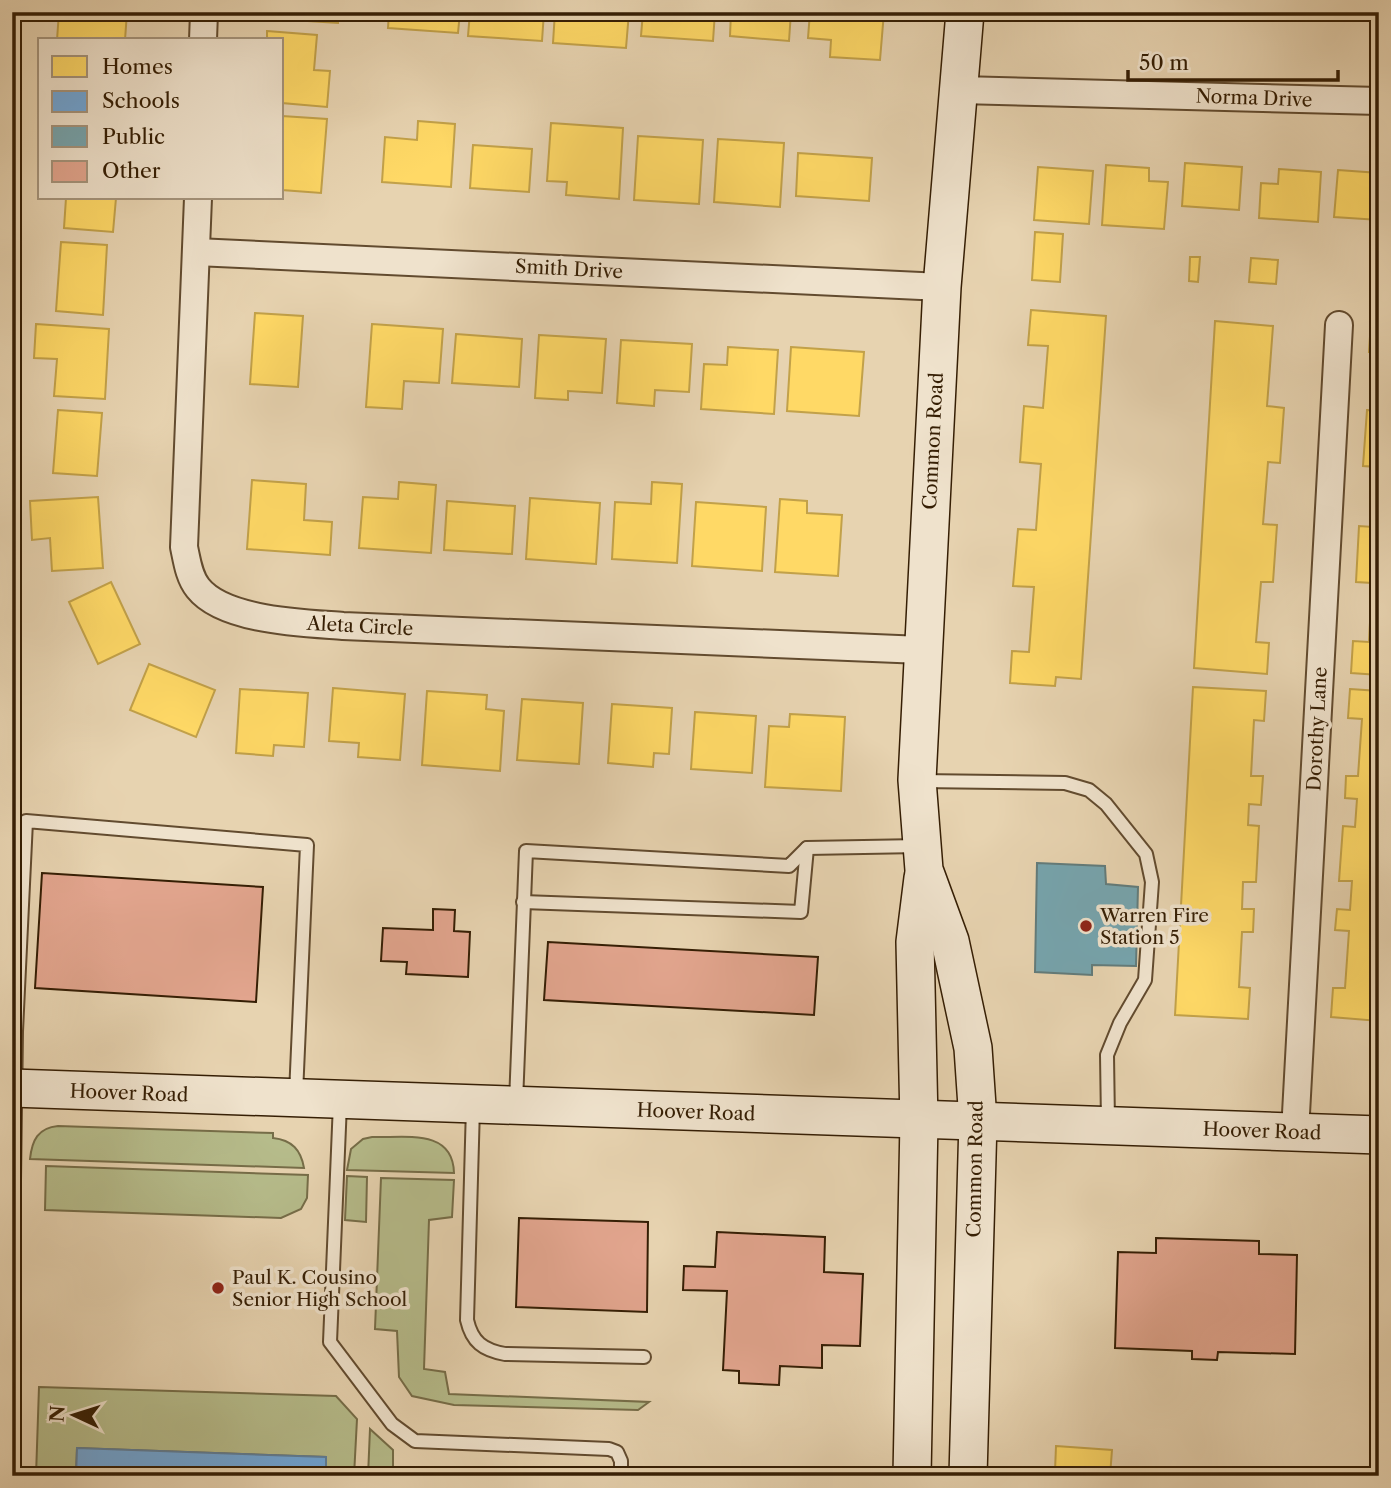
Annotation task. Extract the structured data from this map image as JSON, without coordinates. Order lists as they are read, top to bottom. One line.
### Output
{"streets":{"street":["Norma Drive","Smith Drive","Common Road","Aleta Circle","Dorothy Lane","Hoover Road"]},"crossings":[["Norma Drive","Common Road"],["Smith Drive","Common Road"],["Smith Drive","Aleta Circle"],["Common Road","Aleta Circle"],["Common Road","Hoover Road"],["Dorothy Lane","Hoover Road"]],"places":["Warren Fire Station 5","Paul K. Cousino Senior High School"],"legend":["Homes","Schools","Public","Other"],"scale_bar":"50 m","north":"left"}
